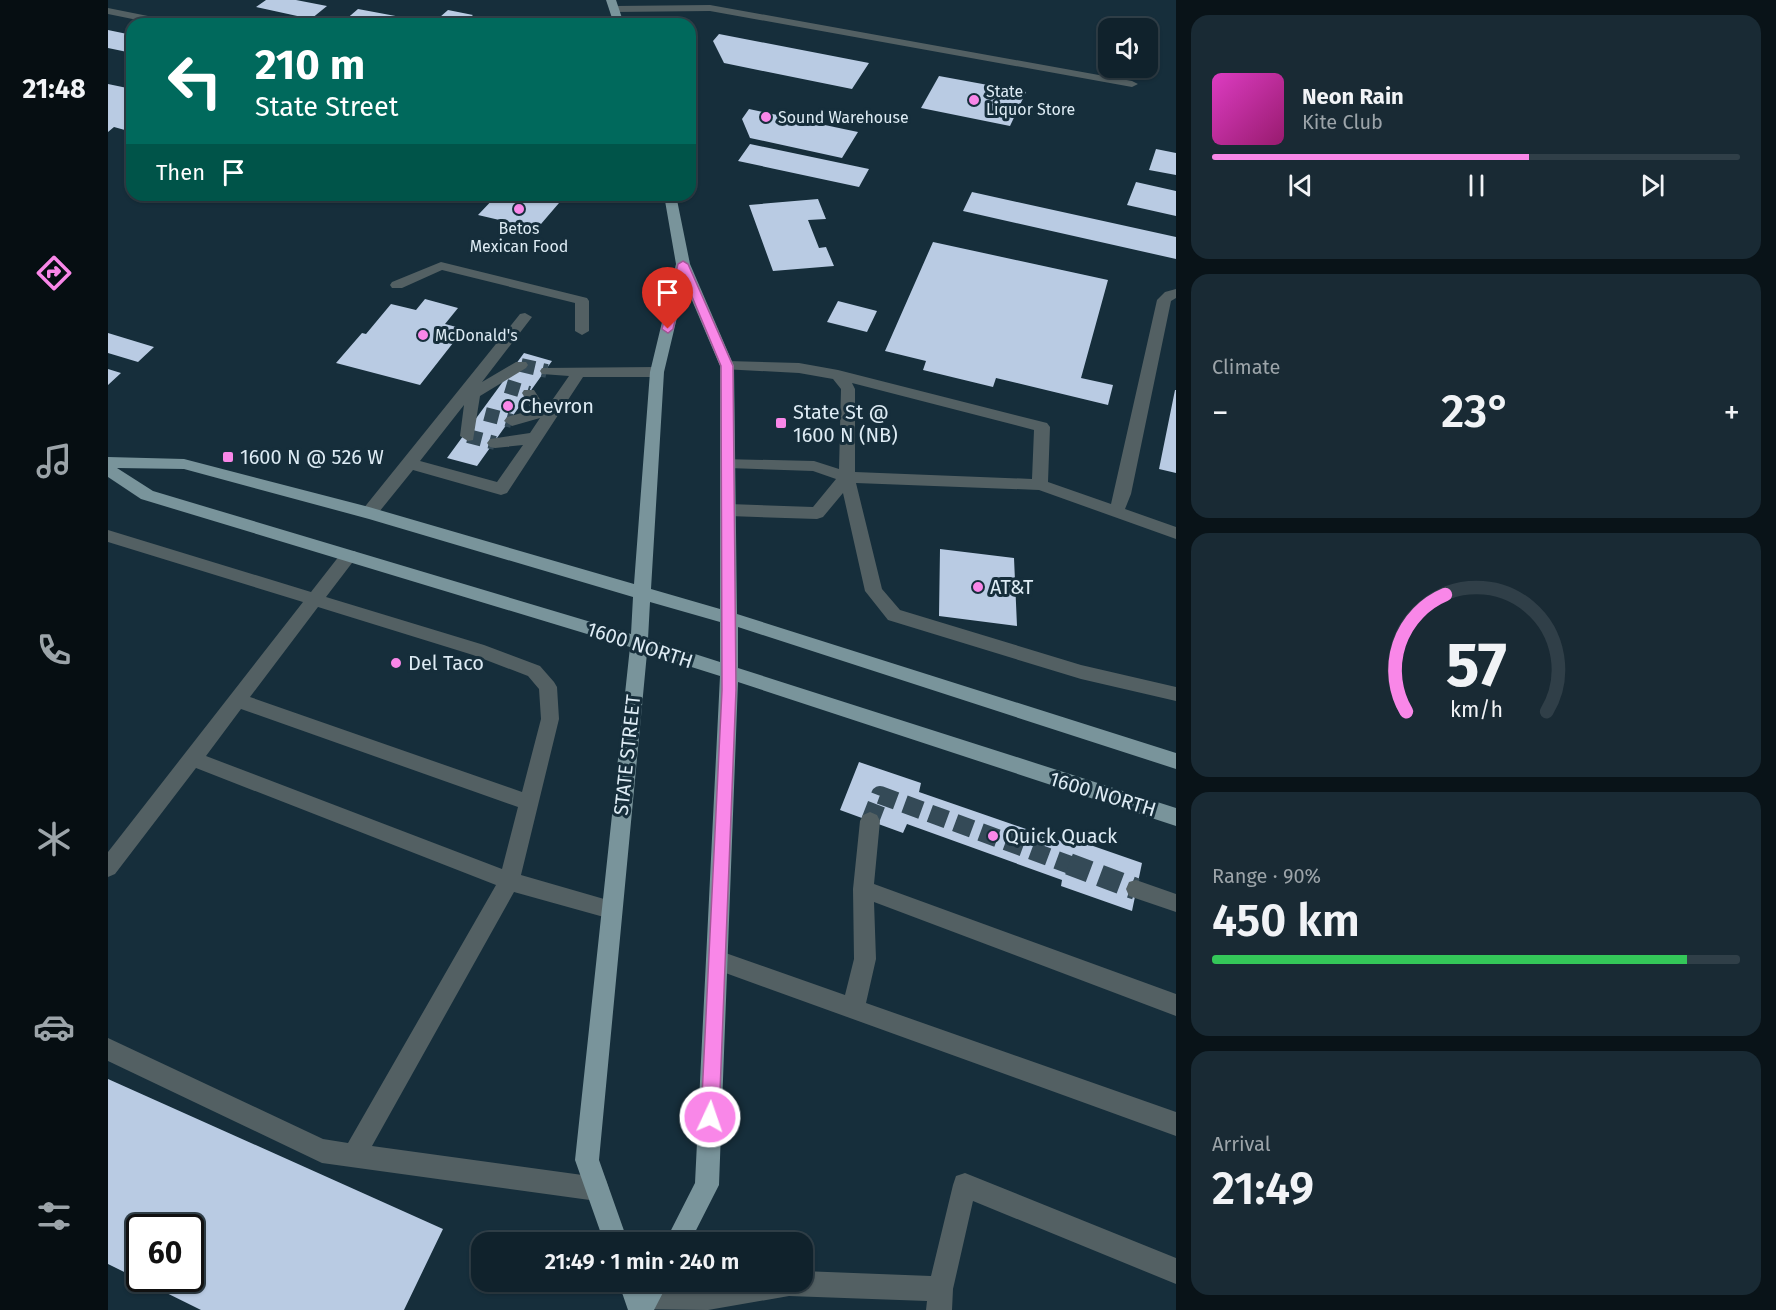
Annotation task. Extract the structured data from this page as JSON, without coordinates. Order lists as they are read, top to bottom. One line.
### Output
{"streets":{"main road":["1600 NORTH","STATE STREET"]},"crossings":[["1600 NORTH","STATE STREET"]],"places":{"other":["State Liquor Store","Sound Warehouse","Betos Mexican Food","McDonald's","Chevron","AT&T","Del Taco","Quick Quack"],"transit":["State St @ 1600 N (NB)","1600 N @ 526 W"]},"page":{"tabs":"21:48","turn":["210 m","State Street"],"song":["Neon Rain","Kite Club"],"then":"Then","tile":["Climate",["Range · 90%","450 km"],["Arrival","21:49"]],"heat":["−","23°","+"],"limit":"60","trip":"21:49 · 1 min · 240 m","gauge":["57","km/h"]}}
